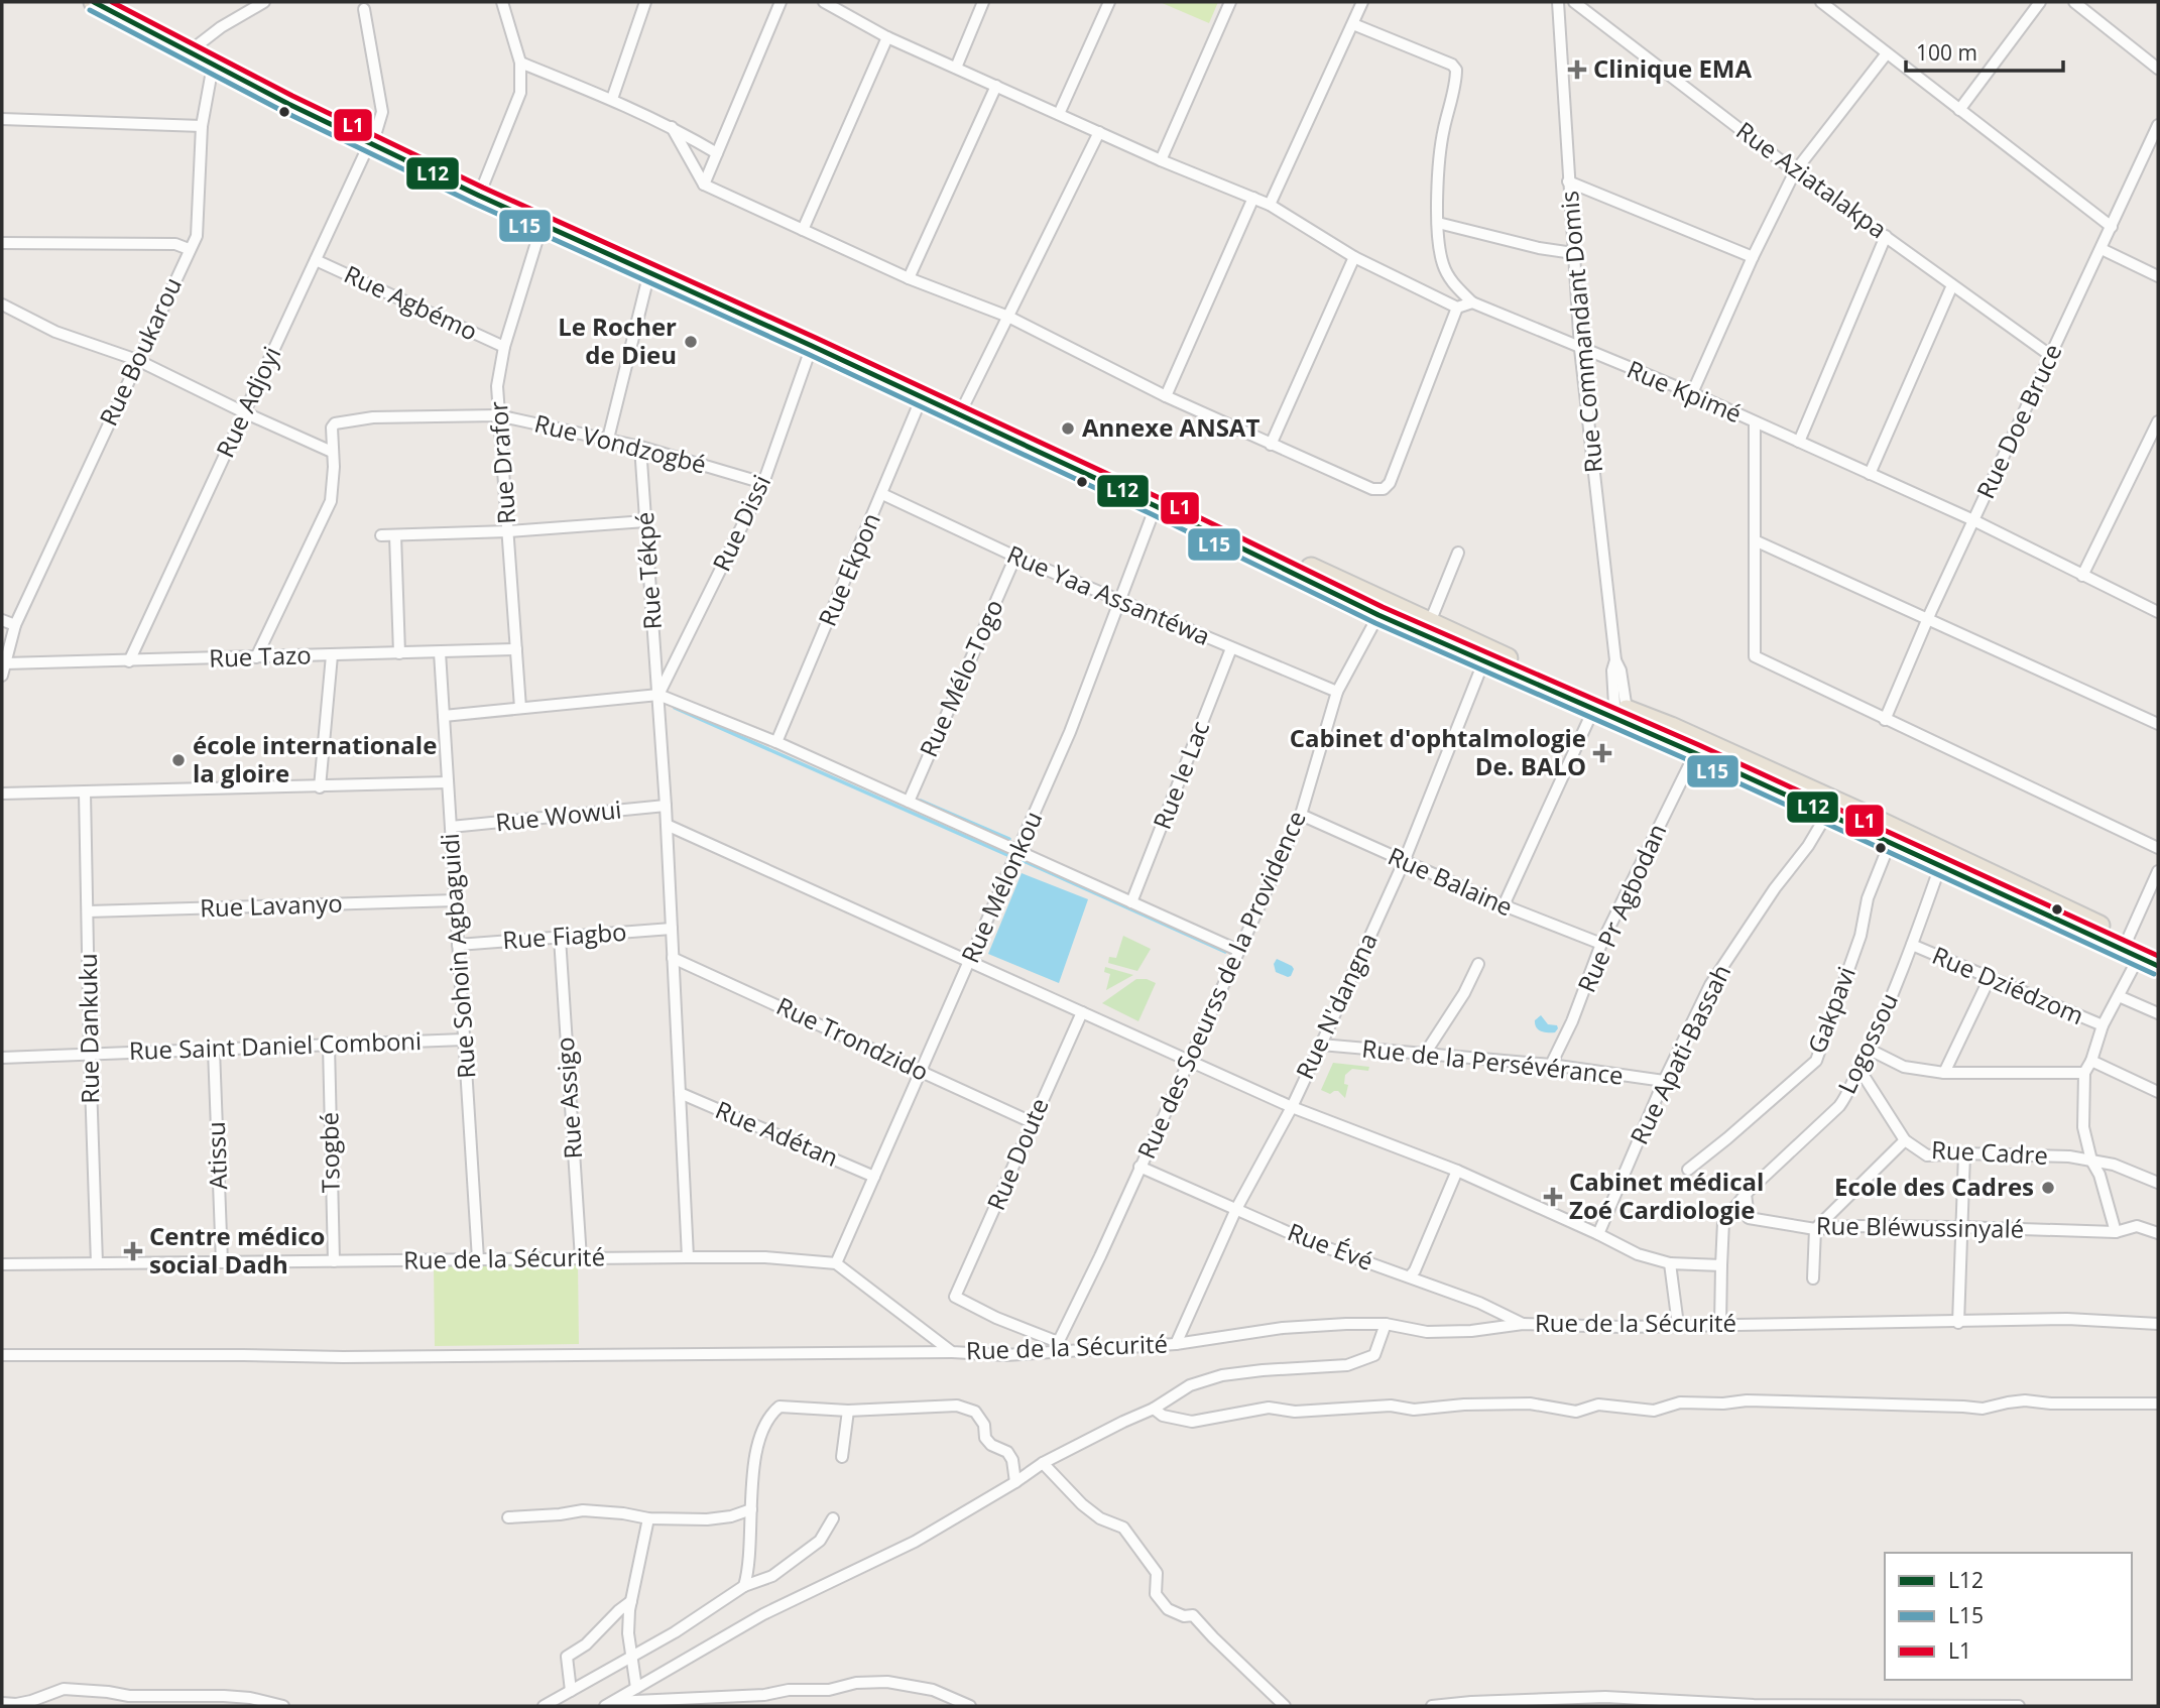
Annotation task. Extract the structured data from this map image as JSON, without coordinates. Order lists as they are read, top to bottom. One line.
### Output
{"streets":{"street":["Rue Aziatalakpa","Rue Agbémo","Rue Commandant Domis","Rue Boukarou","Rue Kpimé","Rue Adjoyi","Rue Doe Bruce","Rue Vondzogbé","Rue Drafor","Rue Dissi","Rue Ekpon","Rue Tékpé","Rue Yaa Assantéwa","Rue Tazo","Rue Mélo-Togo","Rue le Lac","Rue Wowui","Rue Balaine","Rue Mélonkou","Rue Lavanyo","Rue Pr Agbodan","Rue Fiagbo","Rue Sohoin Agbaguidi","Rue des Soeurss de la Providence","Rue Dziédzom","Rue N'dangna","Gakpavi","Rue Dankuku","Rue Trondzido","Logossou","Rue Saint Daniel Comboni","Rue Apati-Bassah","Rue de la Persévérance","Rue Assigo","Rue Adétan","Tsogbé","Rue Cadre","Rue Doute","Atissu","Rue Bléwussinyalé","Rue Évé","Rue de la Sécurité"]},"crossings":[["Rue Aziatalakpa","Rue Doe Bruce"],["Rue Agbémo","Rue Adjoyi"],["Rue Agbémo","Rue Drafor"],["Rue Commandant Domis","Rue Kpimé"],["Rue Boukarou","Rue Tazo"],["Rue Kpimé","Rue Doe Bruce"],["Rue Adjoyi","Rue Tazo"],["Rue Vondzogbé","Rue Drafor"],["Rue Vondzogbé","Rue Dissi"],["Rue Vondzogbé","Rue Tékpé"],["Rue Drafor","Rue Tazo"],["Rue Dissi","Rue Tékpé"],["Rue Ekpon","Rue Yaa Assantéwa"],["Rue Tékpé","Rue Wowui"],["Rue Tékpé","Rue Fiagbo"],["Rue Tékpé","Rue Trondzido"],["Rue Tékpé","Rue Adétan"],["Rue Tékpé","Rue de la Sécurité"],["Rue Yaa Assantéwa","Rue Mélo-Togo"],["Rue Yaa Assantéwa","Rue le Lac"],["Rue Yaa Assantéwa","Rue Mélonkou"],["Rue Yaa Assantéwa","Rue des Soeurss de la Providence"],["Rue Tazo","Rue Sohoin Agbaguidi"],["Rue Wowui","Rue Sohoin Agbaguidi"],["Rue Balaine","Rue Pr Agbodan"],["Rue Balaine","Rue des Soeurss de la Providence"],["Rue Balaine","Rue N'dangna"],["Rue Mélonkou","Rue Trondzido"],["Rue Mélonkou","Rue Adétan"],["Rue Mélonkou","Rue de la Sécurité"],["Rue Lavanyo","Rue Sohoin Agbaguidi"],["Rue Lavanyo","Rue Dankuku"],["Rue Pr Agbodan","Rue de la Persévérance"],["Rue Fiagbo","Rue Sohoin Agbaguidi"],["Rue Fiagbo","Rue Assigo"],["Rue Sohoin Agbaguidi","Rue Saint Daniel Comboni"],["Rue Sohoin Agbaguidi","Rue de la Sécurité"],["Rue des Soeurss de la Providence","Rue Doute"],["Rue des Soeurss de la Providence","Rue Évé"],["Rue des Soeurss de la Providence","Rue de la Sécurité"],["Rue Dziédzom","Logossou"],["Rue N'dangna","Rue de la Persévérance"],["Rue N'dangna","Rue Évé"],["Rue N'dangna","Rue de la Sécurité"],["Rue Dankuku","Rue Saint Daniel Comboni"],["Rue Dankuku","Rue de la Sécurité"],["Rue Trondzido","Rue Doute"],["Logossou","Rue Cadre"],["Logossou","Rue Bléwussinyalé"],["Rue Saint Daniel Comboni","Tsogbé"],["Rue Saint Daniel Comboni","Atissu"],["Rue Apati-Bassah","Rue de la Persévérance"],["Rue Assigo","Rue de la Sécurité"],["Tsogbé","Rue de la Sécurité"],["Rue Doute","Rue de la Sécurité"],["Atissu","Rue de la Sécurité"],["Rue Évé","Rue de la Sécurité"]],"places":{"health":["Clinique EMA","Cabinet d'ophtalmologie De. BALO","Cabinet médical Zoé Cardiologie","Centre médico social Dadh"],"other":["Le Rocher de Dieu","Annexe ANSAT","école internationale la gloire","Ecole des Cadres"]},"lines":["transit line L12","transit line L1","transit line L15"],"legend":["L12","L15","L1"],"scale_bar":"100 m"}
